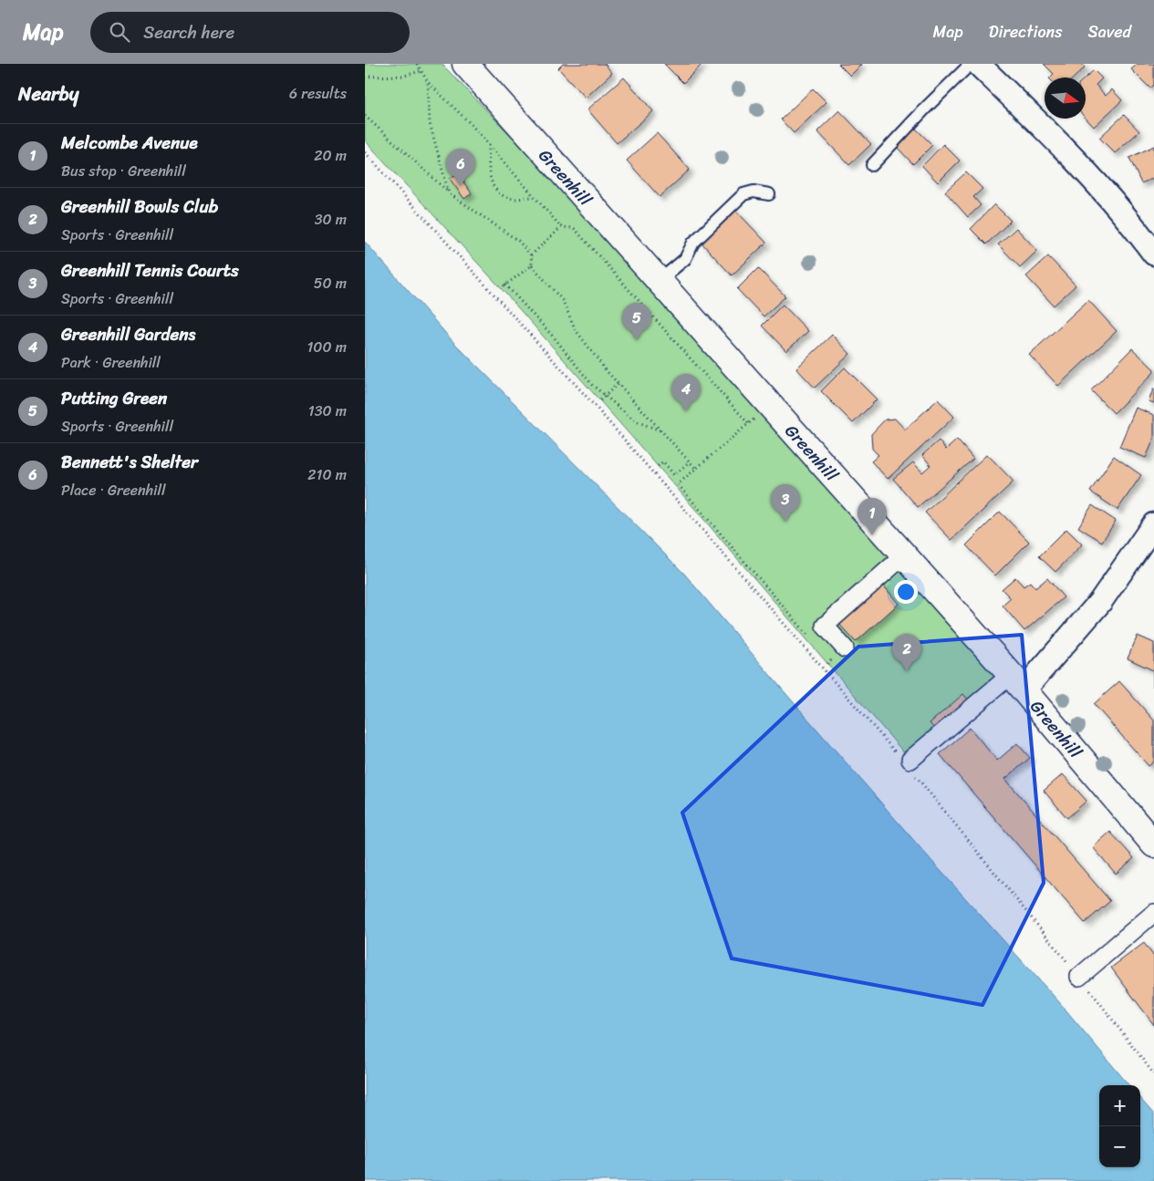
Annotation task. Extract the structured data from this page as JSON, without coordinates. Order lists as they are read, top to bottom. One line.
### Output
{"streets":{"main road":["Greenhill"]},"north":"right","page":{"header":"Map","search":"Search here","nav":["Map","Directions","Saved"],"heading":["Nearby","6 results"],"list":[{"mark":"1","name":"Melcombe Avenue","note":"Bus stop · Greenhill","value":"20 m"},{"mark":"2","name":"Greenhill Bowls Club","note":"Sports · Greenhill","value":"30 m"},{"mark":"3","name":"Greenhill Tennis Courts","note":"Sports · Greenhill","value":"50 m"},{"mark":"4","name":"Greenhill Gardens","note":"Park · Greenhill","value":"100 m"},{"mark":"5","name":"Putting Green","note":"Sports · Greenhill","value":"130 m"},{"mark":"6","name":"Bennett's Shelter","note":"Place · Greenhill","value":"210 m"}],"pins":["6","5","4","3","1","2"],"map_buttons":["+","−"]}}
